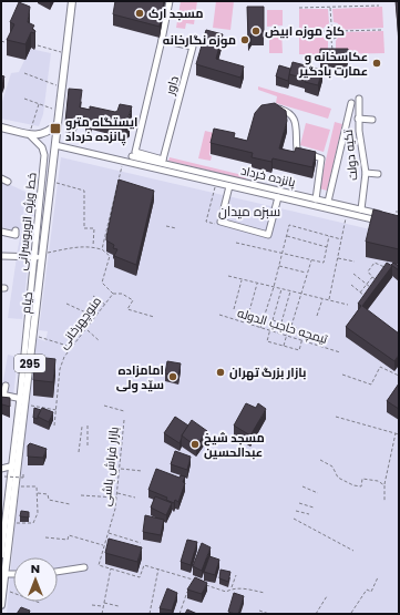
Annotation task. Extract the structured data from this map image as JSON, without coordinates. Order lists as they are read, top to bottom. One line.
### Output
{"streets":{"main road":["خیام","295"],"street":["داور","تکیه دولت","پانزده خرداد","خط ویژه اتوبوسرانی"],"path":["منوچهرخانی","تیمچه حاجب الدوله","بازار فراش باشی"]},"crossings":[["داور","پانزده خرداد"],["تکیه دولت","پانزده خرداد"],["خط ویژه اتوبوسرانی","خیام"]],"districts":["سبزه میدان"],"places":{"other":["مسجد ارک","کاخ موزه ابیض","موزه نگارخانه","عکاسخانه و عمارت بادگیر","بازار بزرگ تهران","امامزاده سیّد ولی","مسجد شیخ عبدالحسین"],"transit":["ایستگاه مترو پانزده خرداد"]},"north":"top"}
